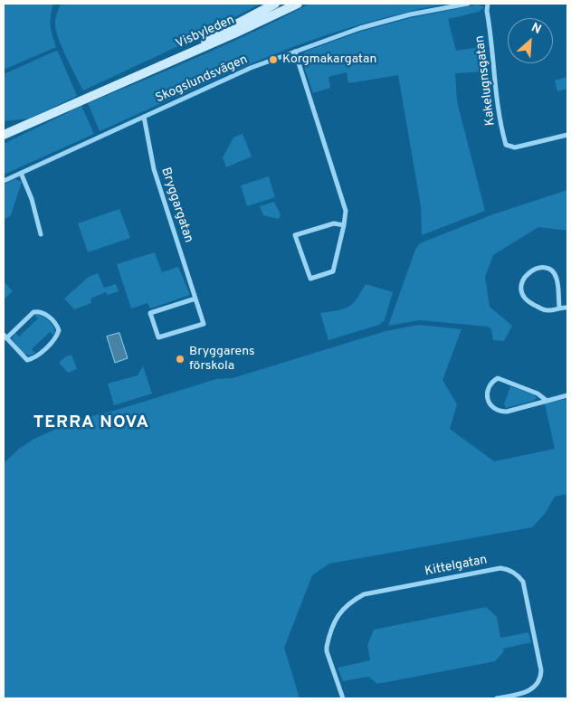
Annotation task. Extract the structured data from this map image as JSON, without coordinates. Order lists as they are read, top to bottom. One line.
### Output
{"streets":{"main road":["Visbyleden"],"street":["Skogslundsvägen","Kakelugnsgatan","Bryggargatan","Kittelgatan"]},"crossings":[["Skogslundsvägen","Bryggargatan"]],"districts":["TERRA NOVA"],"places":["Korgmakargatan","Bryggarens förskola"],"north":"top right"}
